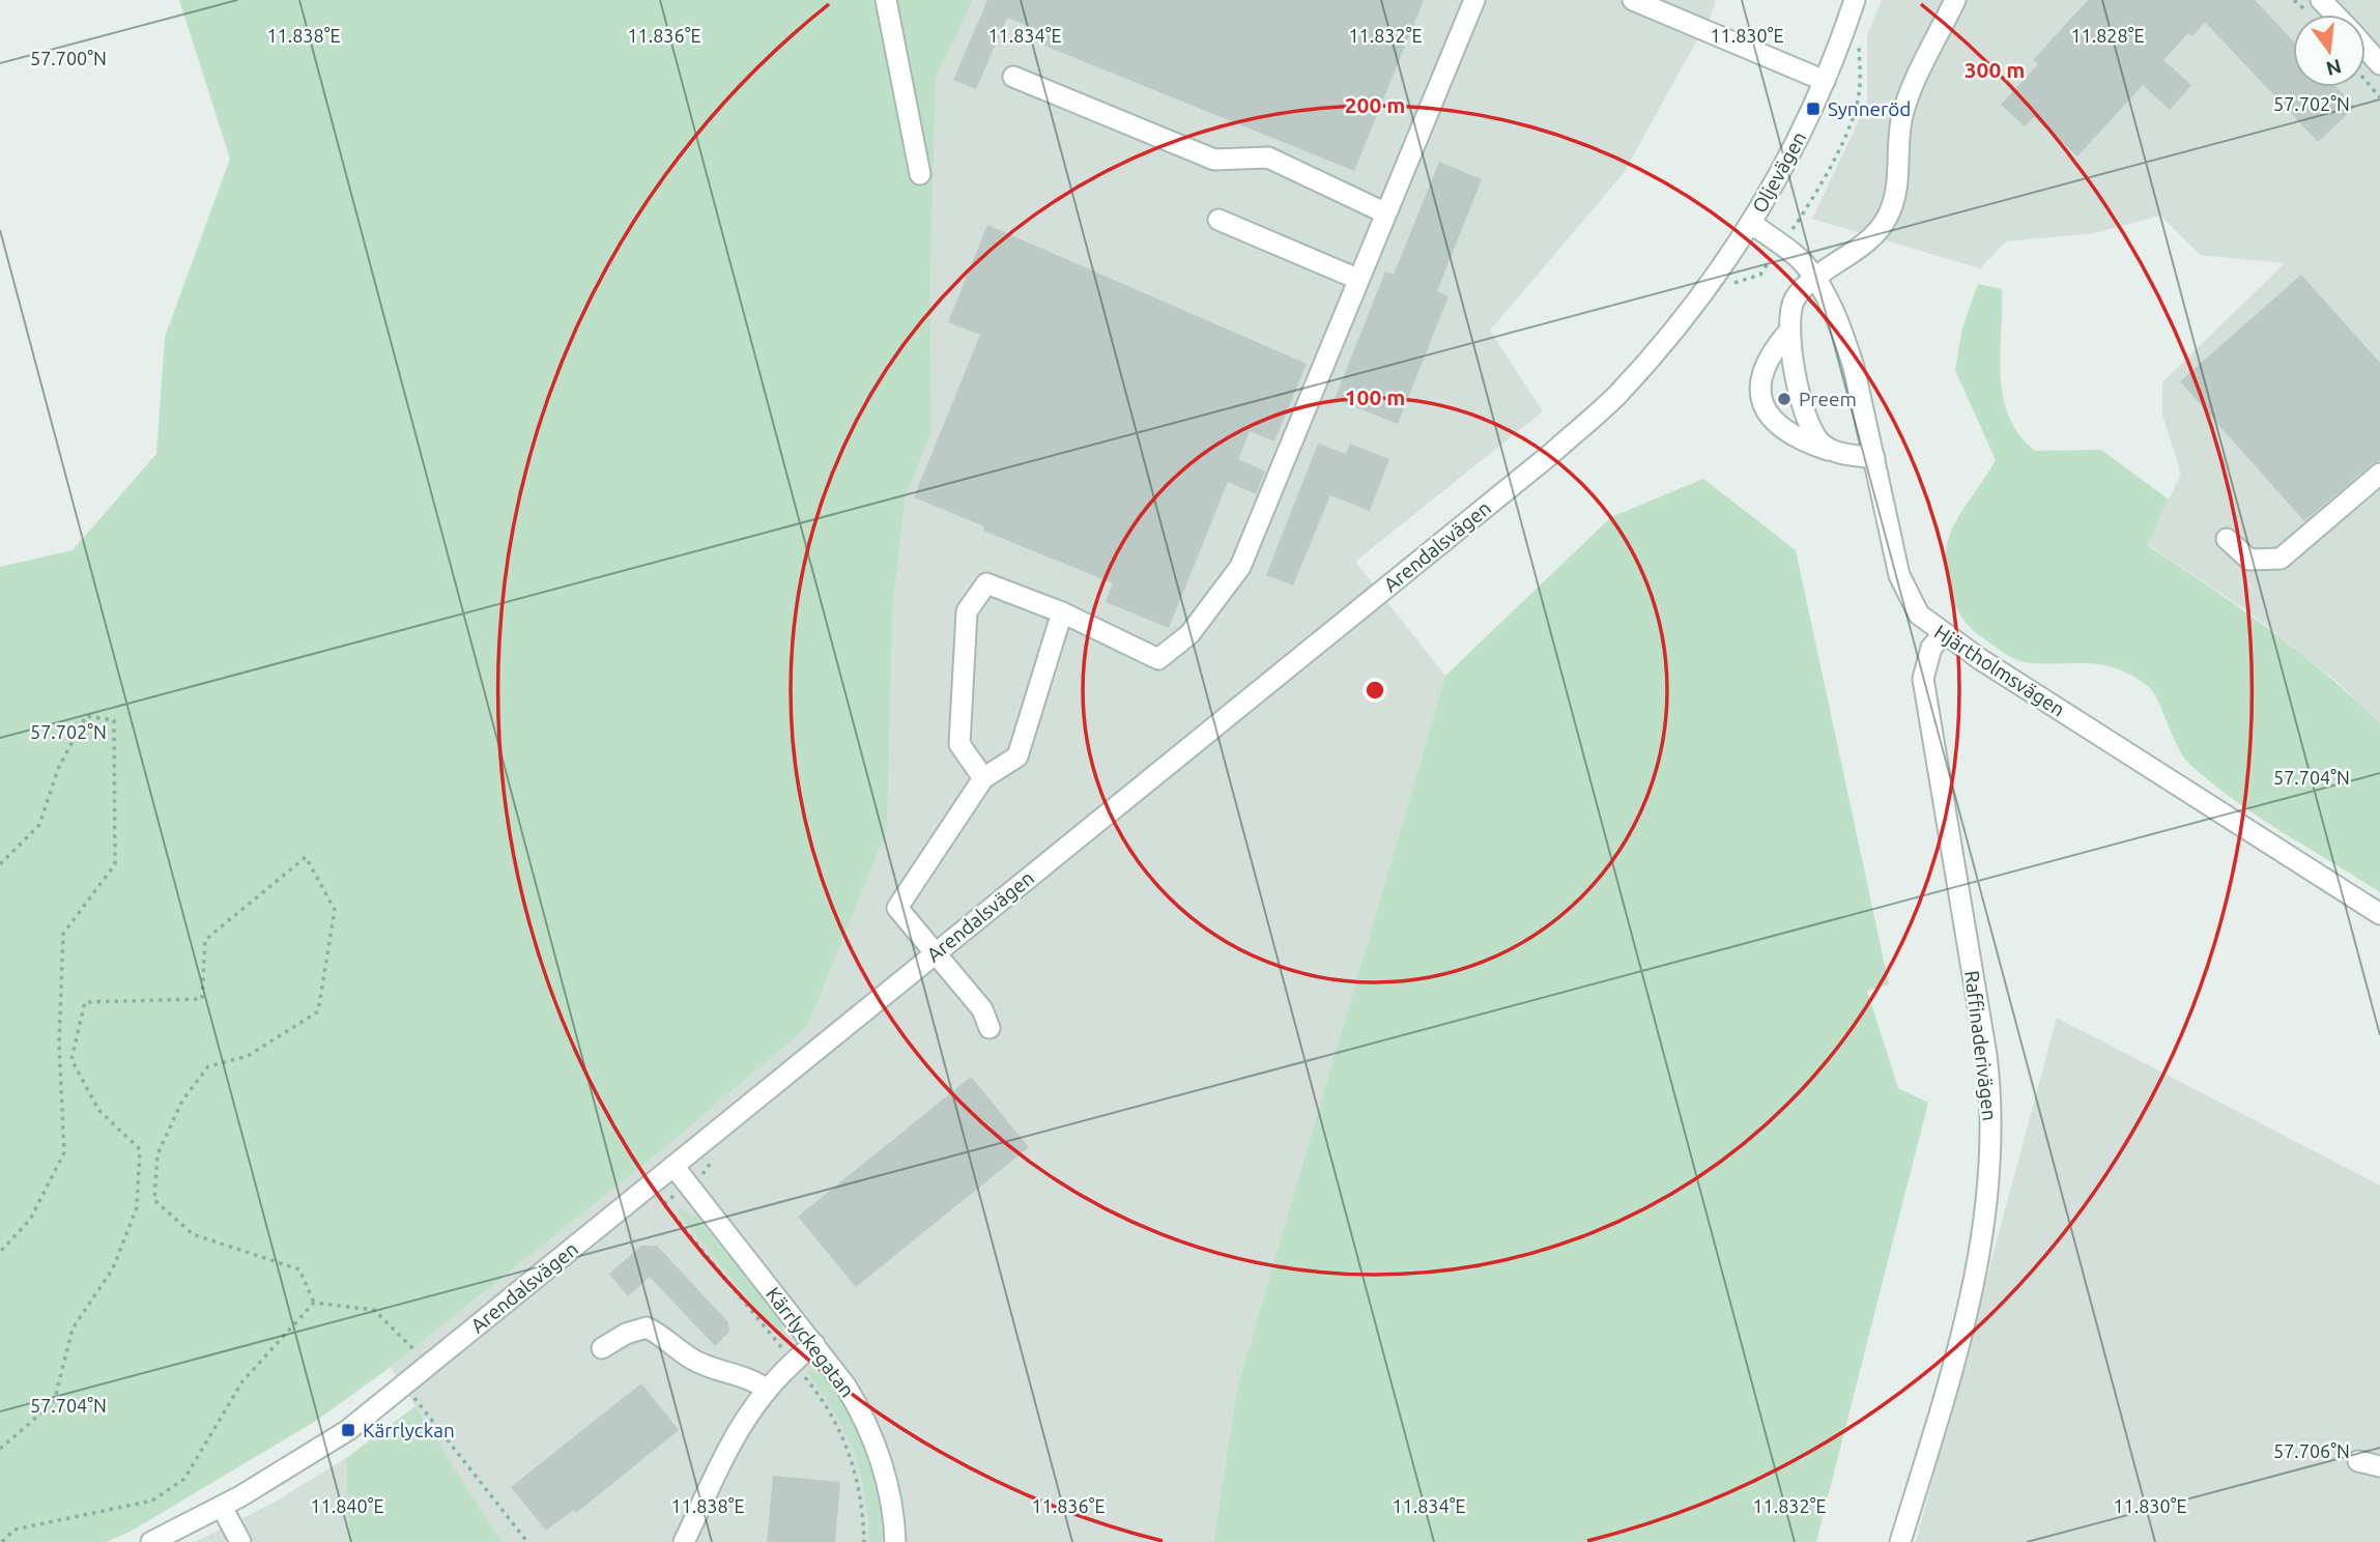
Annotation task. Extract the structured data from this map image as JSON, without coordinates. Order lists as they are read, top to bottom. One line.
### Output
{"streets":{"street":["Oljevägen","Arendalsvägen","Hjärtholmsvägen","Raffinaderivägen","Kärrlyckegatan"]},"crossings":[["Oljevägen","Arendalsvägen"],["Oljevägen","Hjärtholmsvägen"],["Arendalsvägen","Hjärtholmsvägen"],["Arendalsvägen","Kärrlyckegatan"],["Hjärtholmsvägen","Raffinaderivägen"]],"places":{"transit":["Synneröd","Kärrlyckan"],"other":["Preem"]},"north":"bottom","coordinates":["11.838°E","11.836°E","11.834°E","11.832°E","11.830°E","11.828°E","57.700°N","57.702°N","57.704°N","57.706°N","11.840°E"],"rings":["300 m","200 m","100 m"]}
